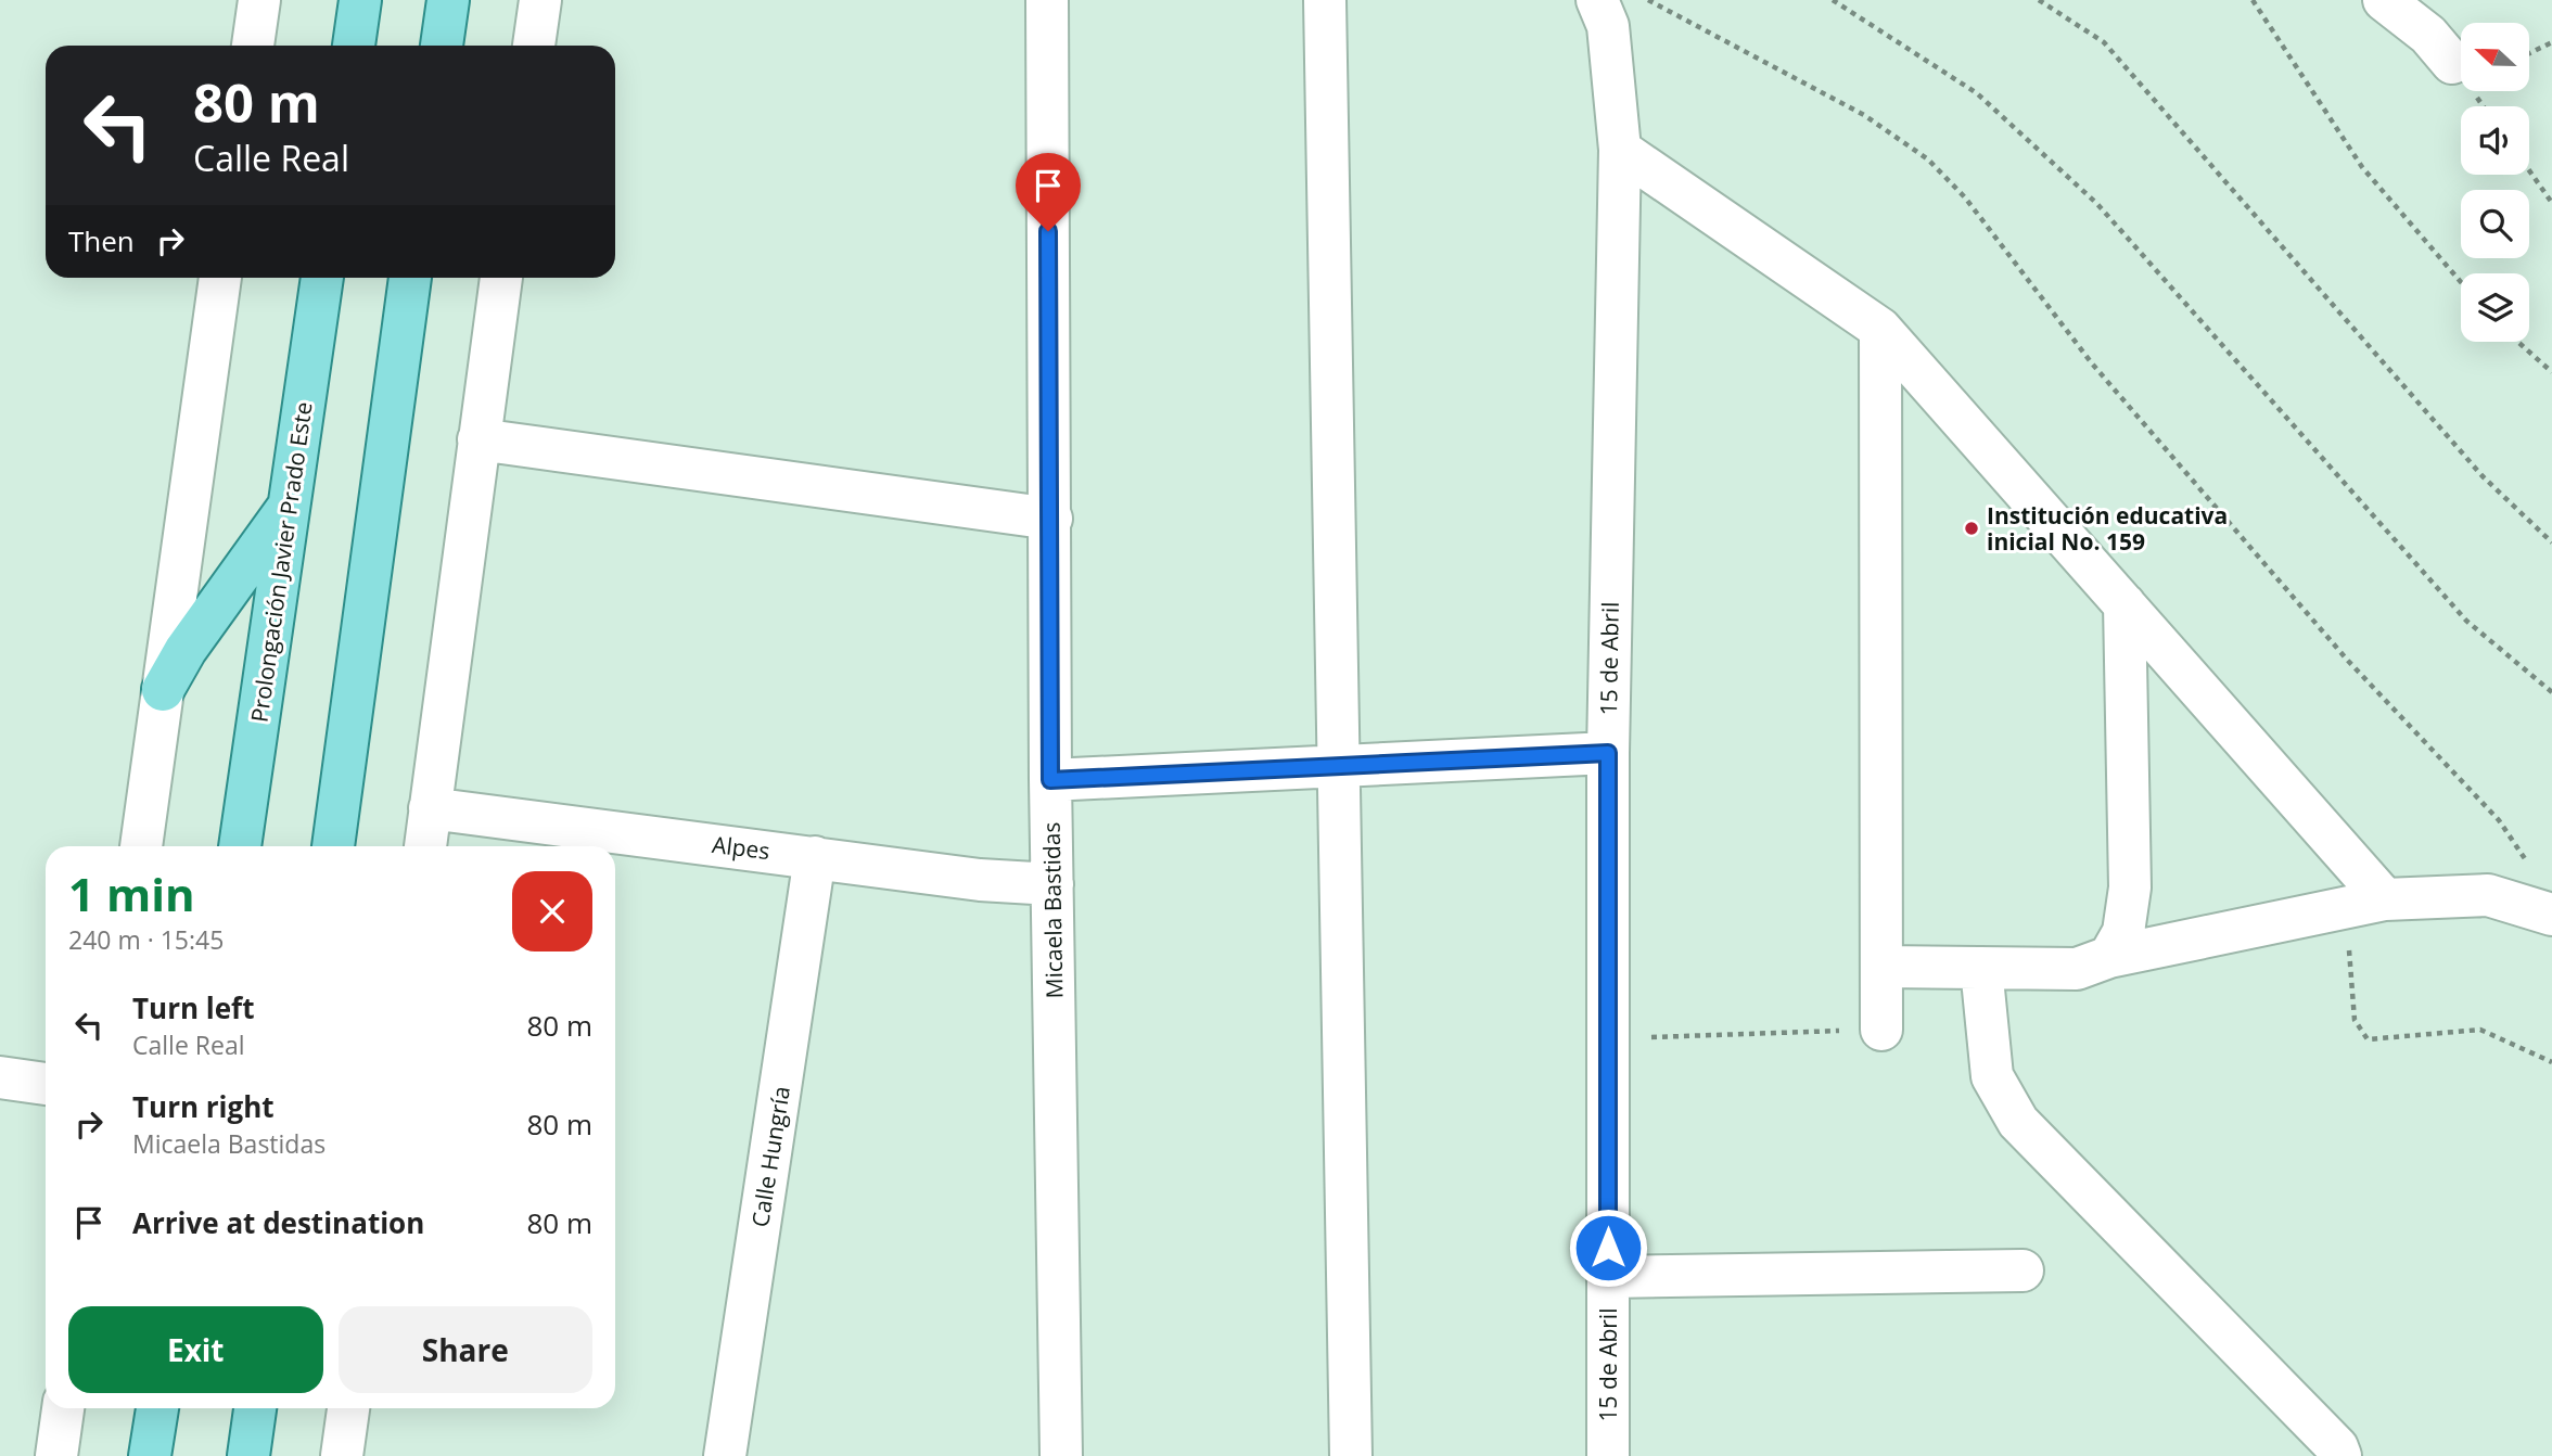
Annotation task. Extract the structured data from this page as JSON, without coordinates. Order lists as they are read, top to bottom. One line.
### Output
{"streets":{"main road":["Prolongación Javier Prado Este"],"street":["15 de Abril","Alpes","Micaela Bastidas","Calle Hungría"]},"crossings":[["Alpes","Micaela Bastidas"],["Alpes","Calle Hungría"]],"places":["Institución educativa inicial No. 159"],"north":"left","page":{"turn":["80 m","Calle Real"],"then":"Then","heading":["1 min","240 m · 15:45"],"list":[{"name":"Turn left","note":"Calle Real","value":"80 m"},{"name":"Turn right","note":"Micaela Bastidas","value":"80 m"},{"name":"Arrive at destination","value":"80 m"}],"buttons":["Exit","Share"]}}
